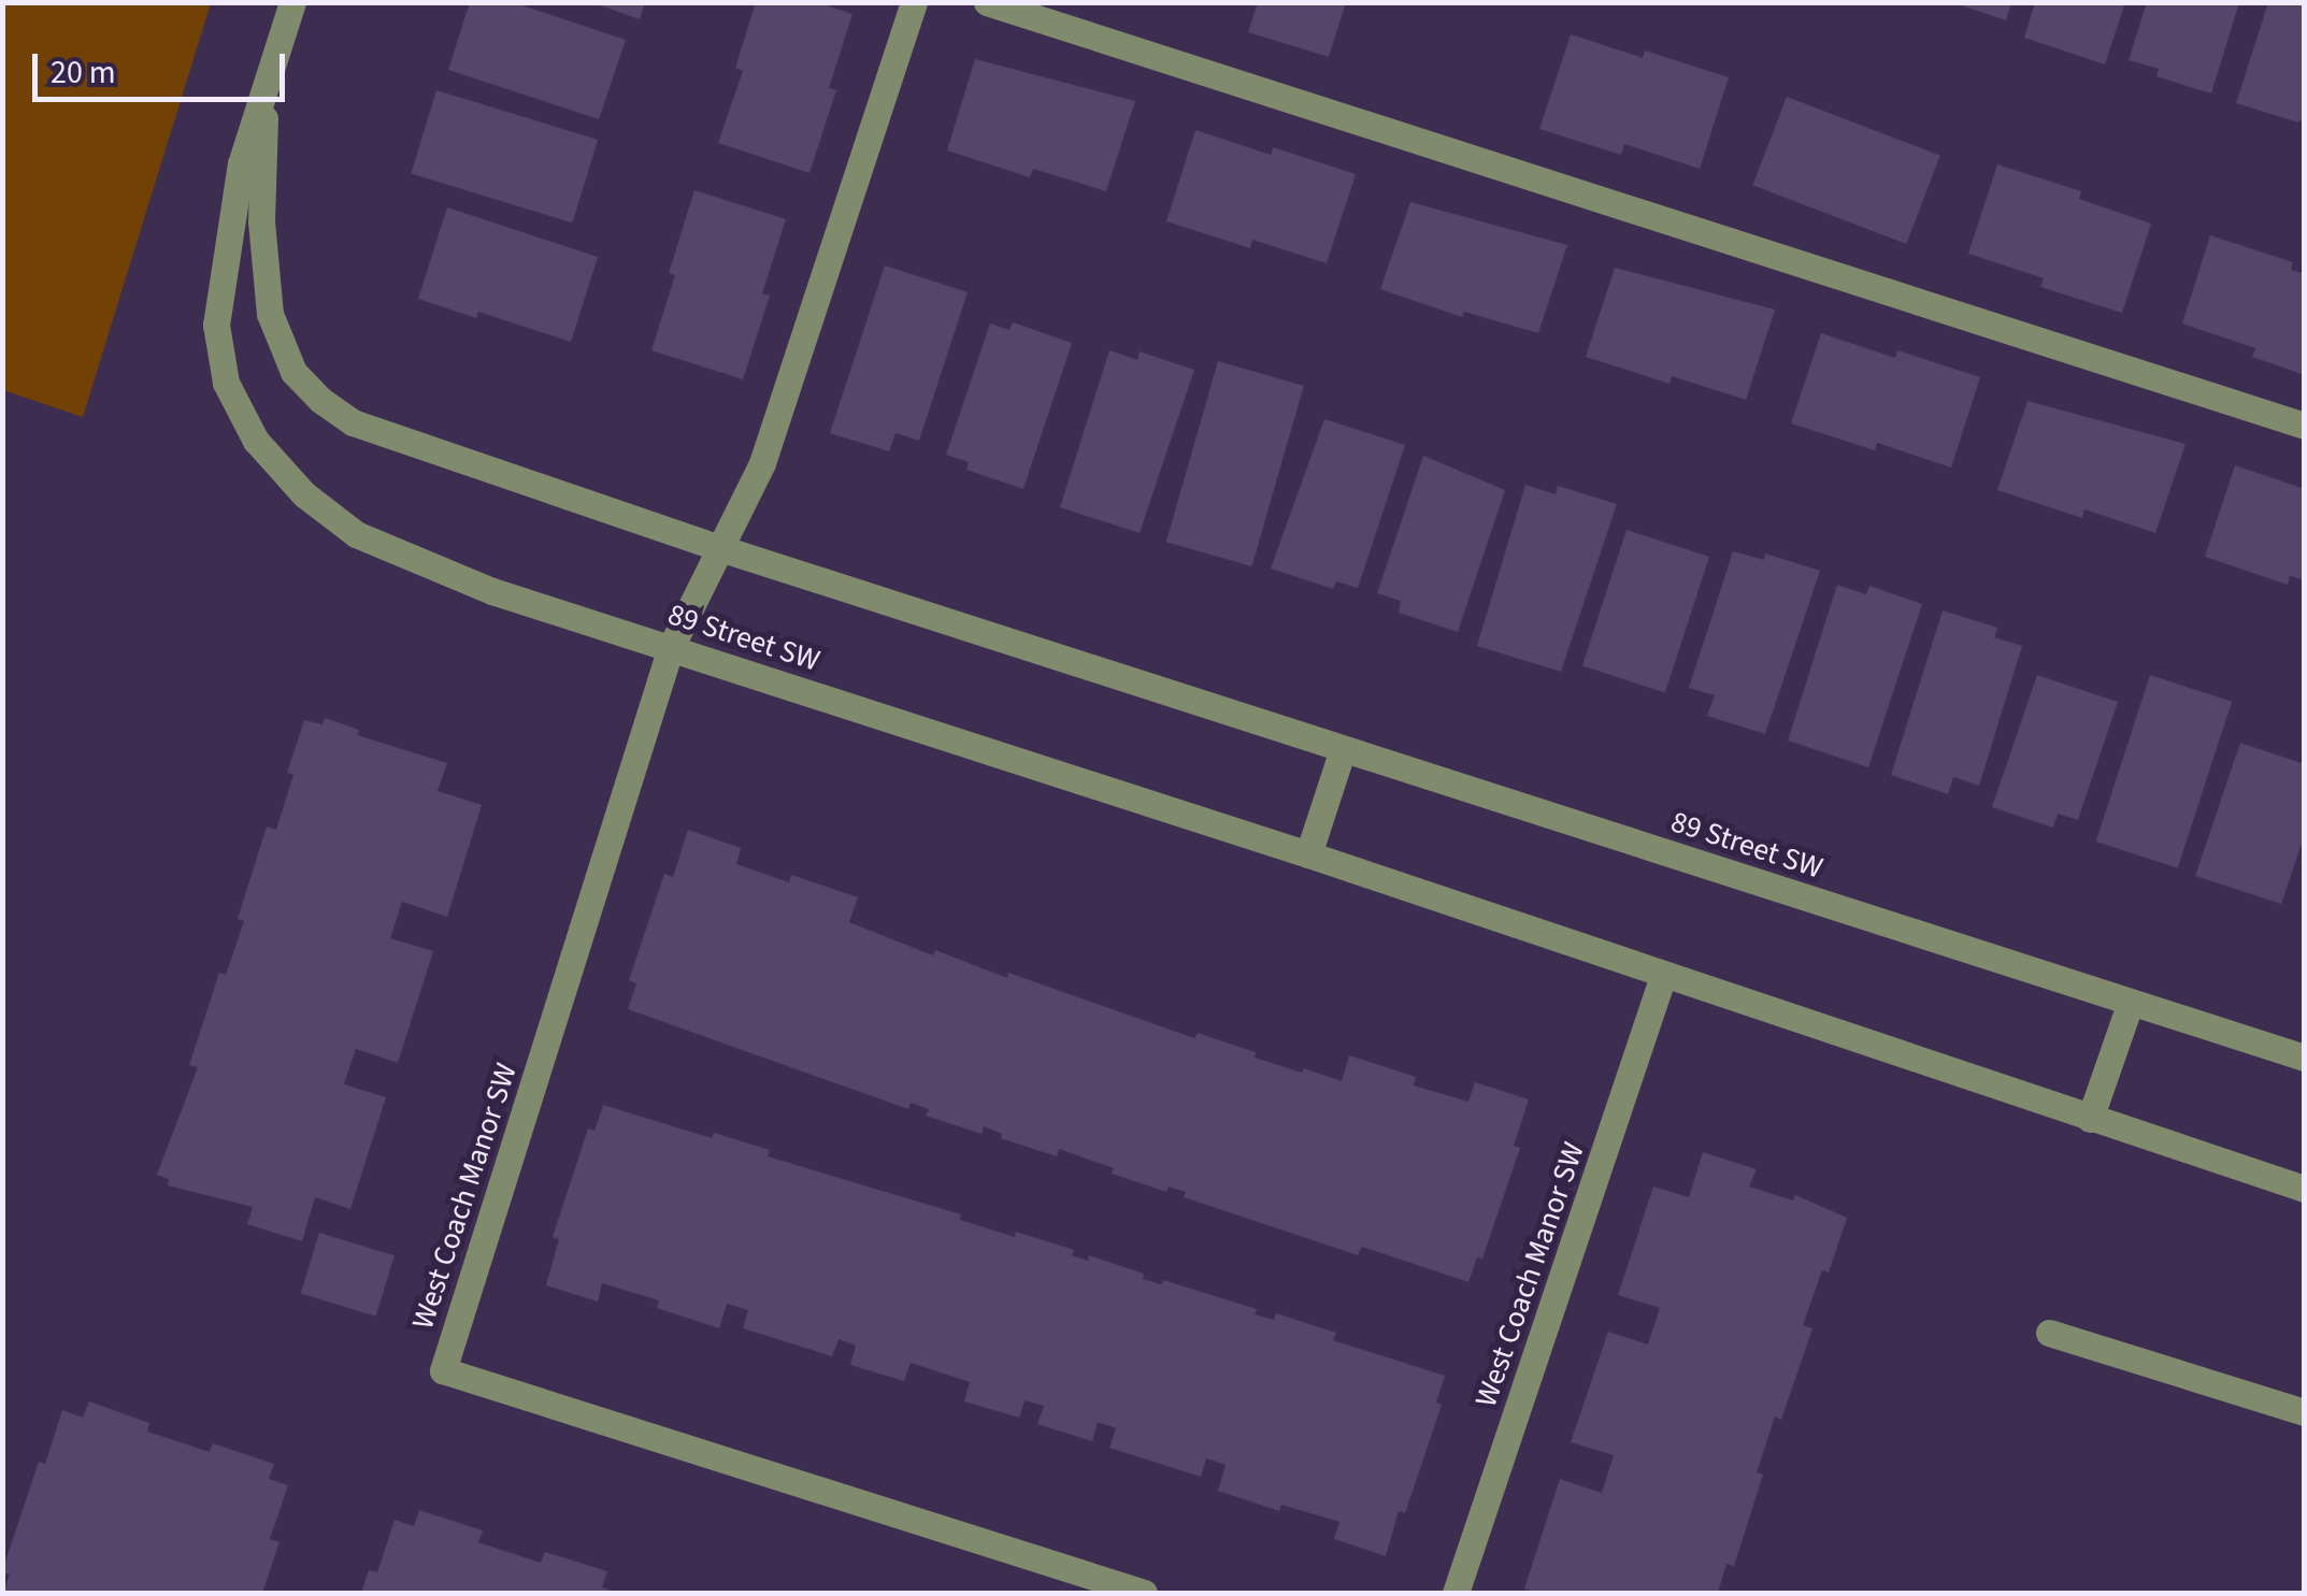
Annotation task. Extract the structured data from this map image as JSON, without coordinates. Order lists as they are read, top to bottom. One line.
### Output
{"streets":{"street":["89 Street SW","West Coach Manor SW"]},"crossings":[["89 Street SW","West Coach Manor SW"]],"scale_bar":"20 m"}
